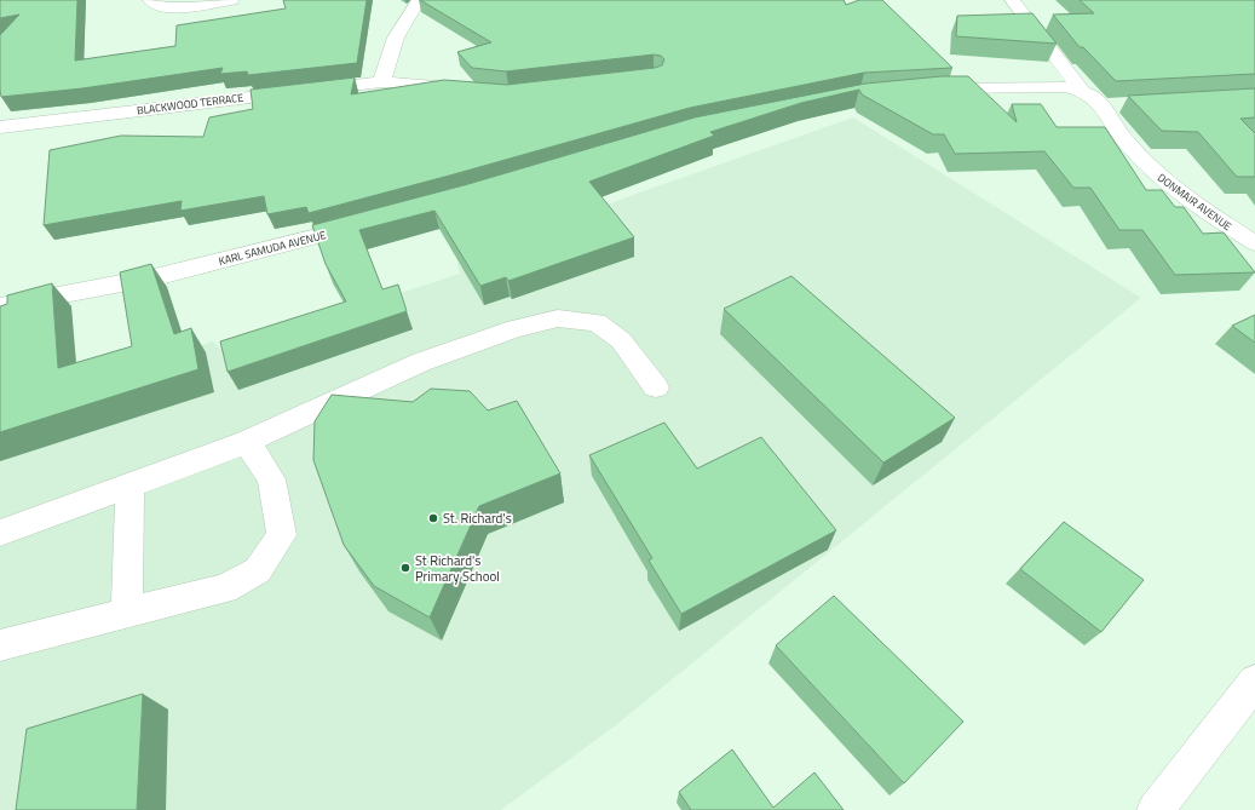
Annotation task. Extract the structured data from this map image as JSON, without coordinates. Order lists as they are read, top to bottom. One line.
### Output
{"streets":{"street":["BLACKWOOD TERRACE","DONMAIR AVENUE","KARL SAMUDA AVENUE"]},"places":["St. Richard's","St Richard's Primary School"]}
